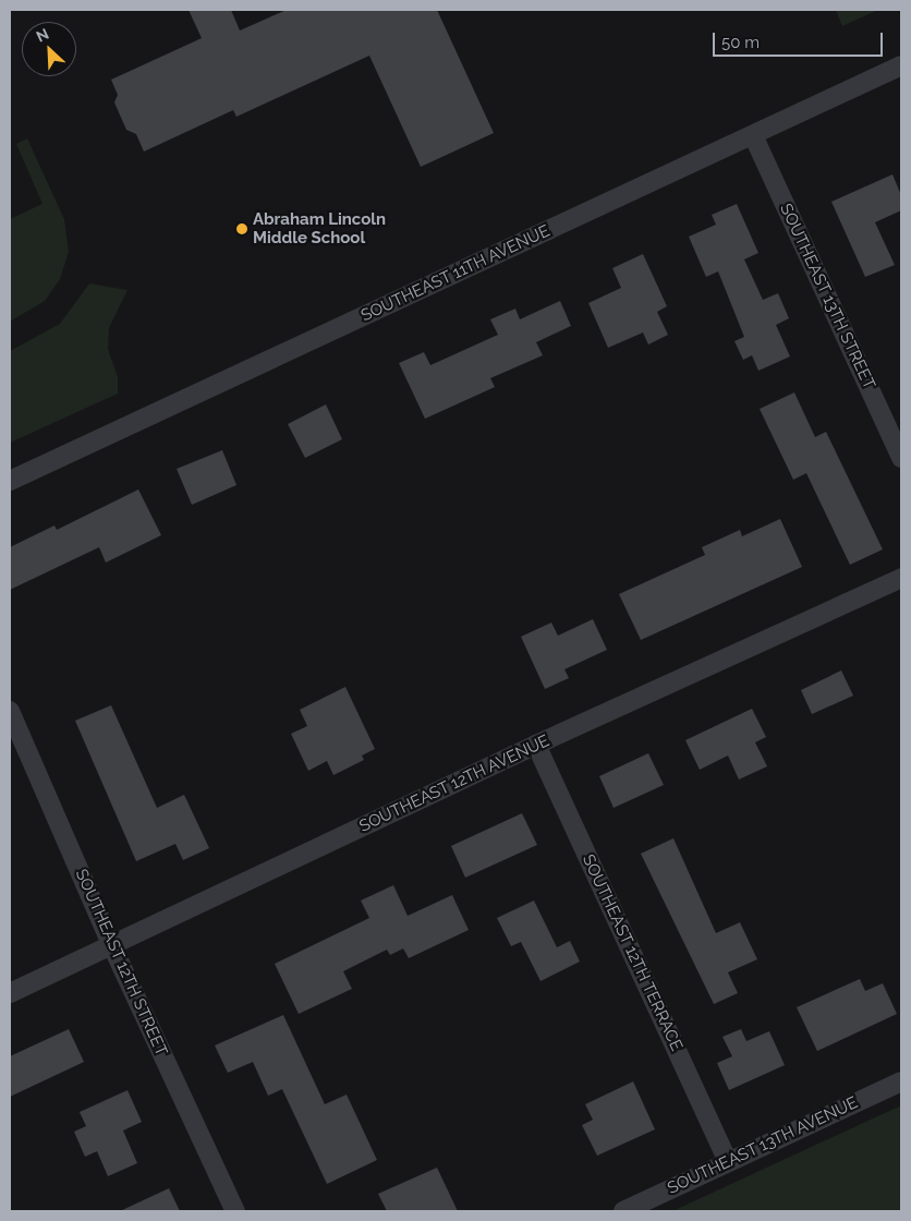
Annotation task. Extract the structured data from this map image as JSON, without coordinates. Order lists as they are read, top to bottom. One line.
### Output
{"streets":{"street":["SOUTHEAST 11TH AVENUE","SOUTHEAST 13TH STREET","SOUTHEAST 12TH AVENUE","SOUTHEAST 12TH TERRACE","SOUTHEAST 12TH STREET","SOUTHEAST 13TH AVENUE"]},"crossings":[["SOUTHEAST 11TH AVENUE","SOUTHEAST 13TH STREET"],["SOUTHEAST 12TH AVENUE","SOUTHEAST 12TH TERRACE"],["SOUTHEAST 12TH AVENUE","SOUTHEAST 12TH STREET"],["SOUTHEAST 12TH TERRACE","SOUTHEAST 13TH AVENUE"]],"places":["Abraham Lincoln Middle School"],"scale_bar":"50 m","north":"top left"}
